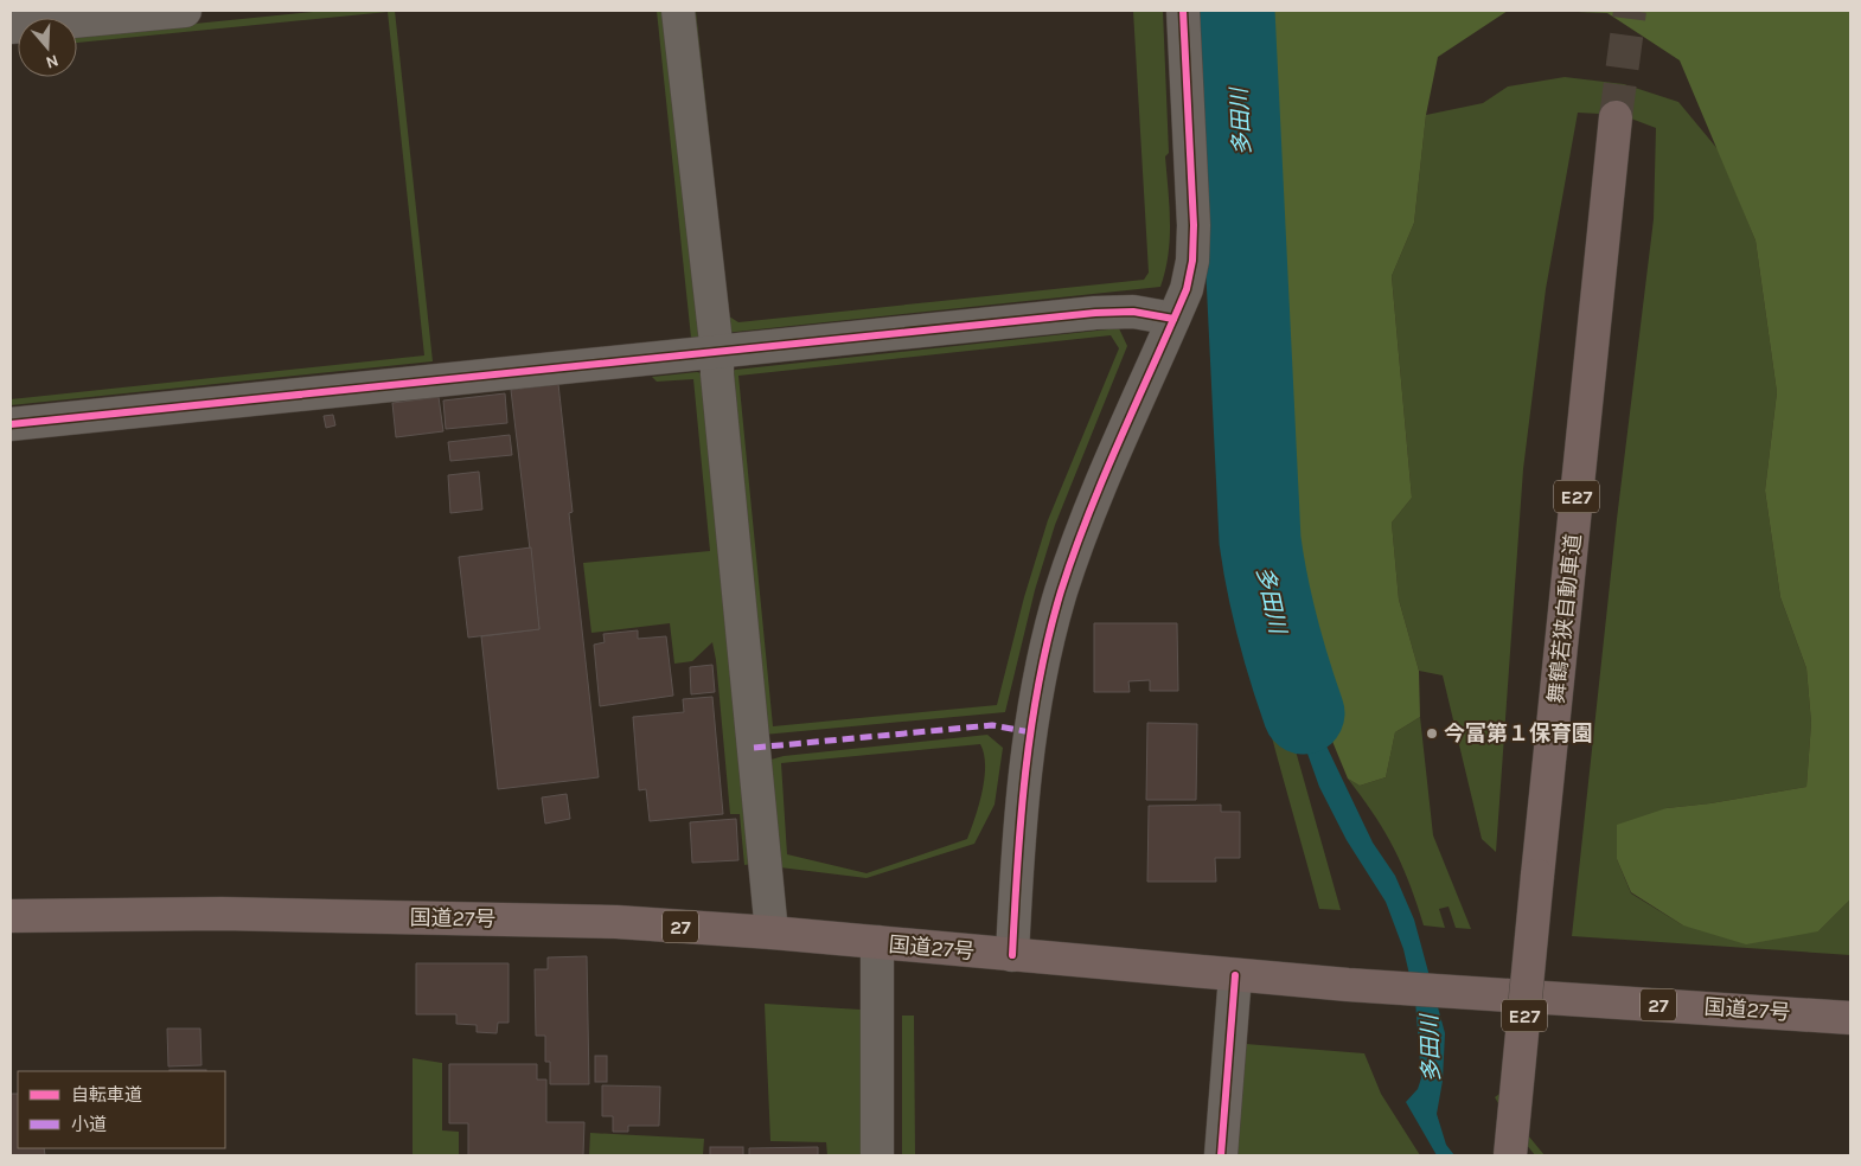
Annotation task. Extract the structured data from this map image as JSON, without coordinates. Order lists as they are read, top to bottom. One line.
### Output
{"streets":{"highway":["E27","舞鶴若狭自動車道","国道27号","27"]},"water":["多田川"],"places":["今富第１保育園"],"legend":["自転車道","小道"],"north":"bottom"}
